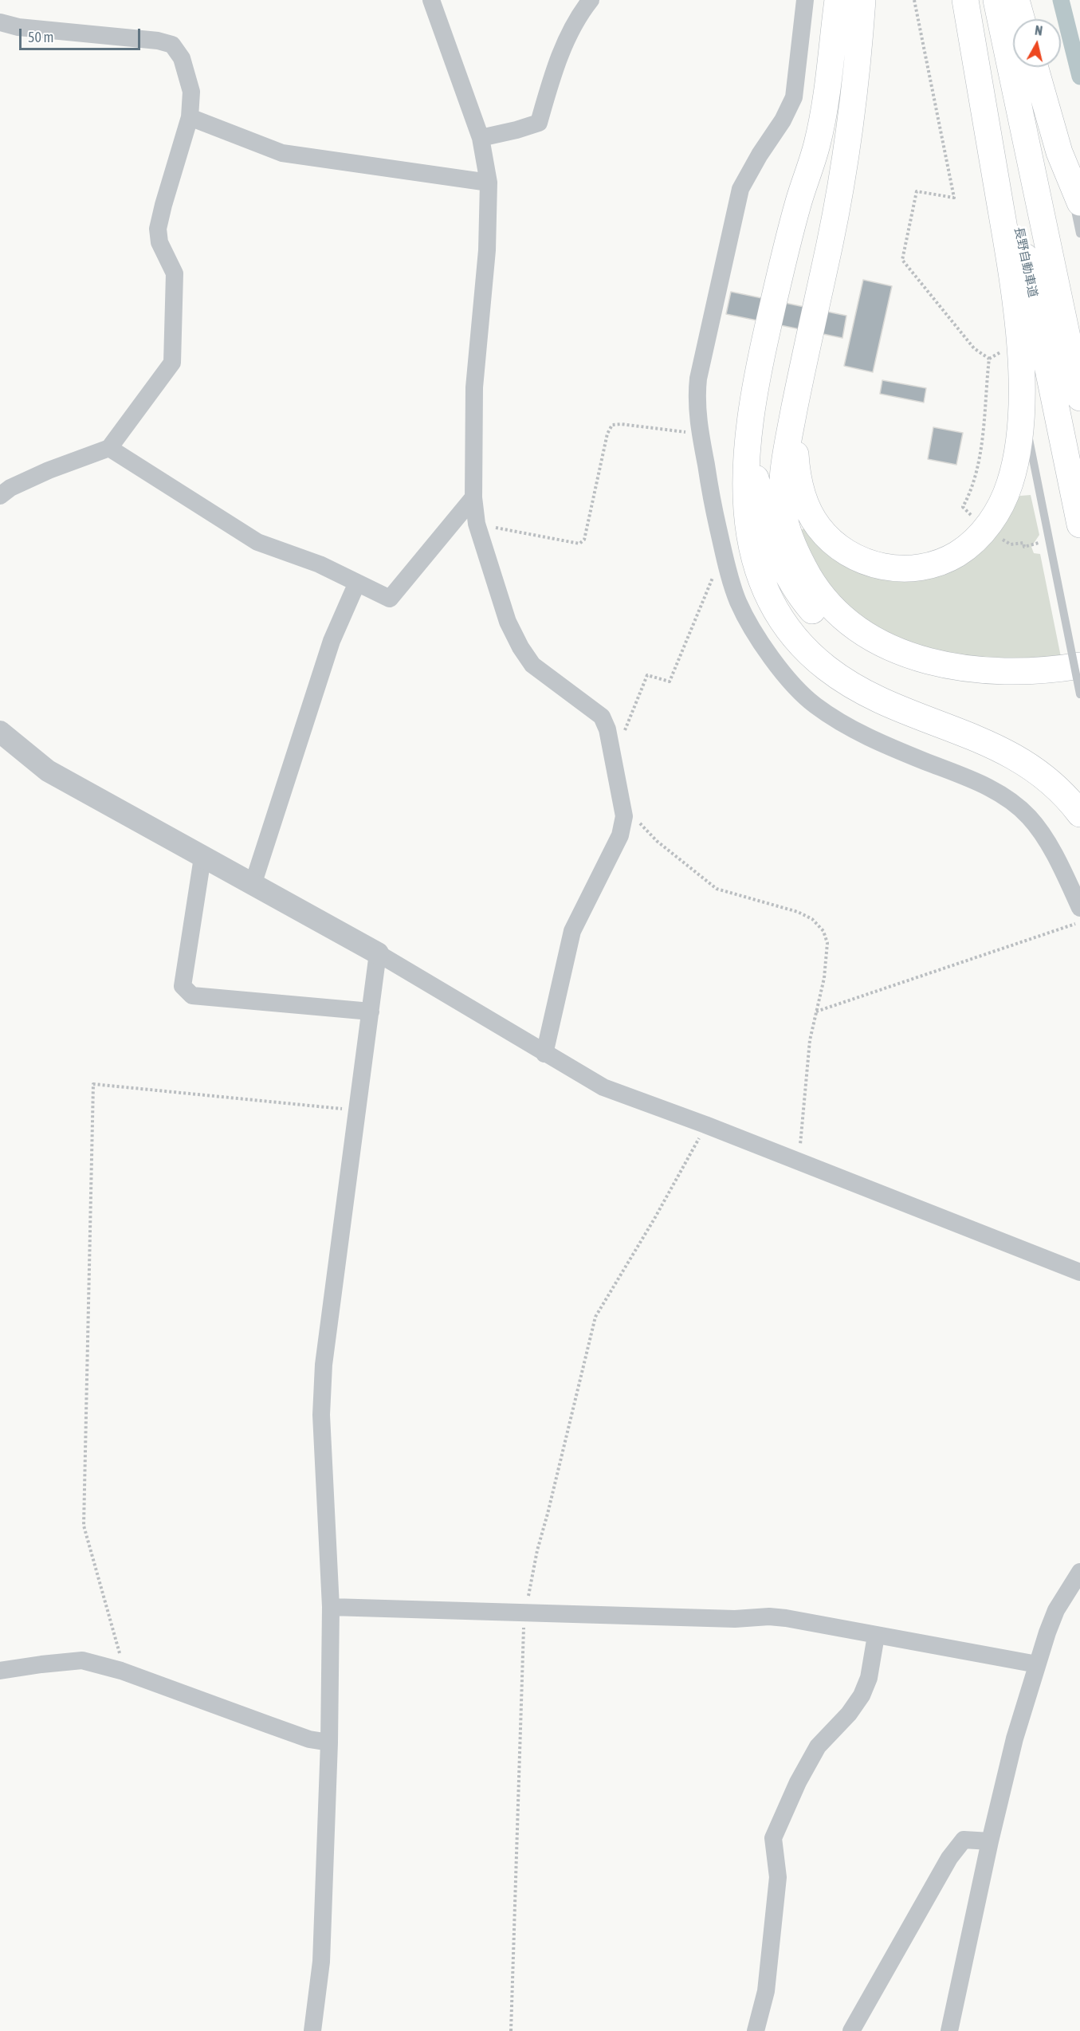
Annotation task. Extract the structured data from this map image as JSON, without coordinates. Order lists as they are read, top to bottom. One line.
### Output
{"streets":{"highway":["長野自動車道"]},"scale_bar":"50 m","north":"top"}
